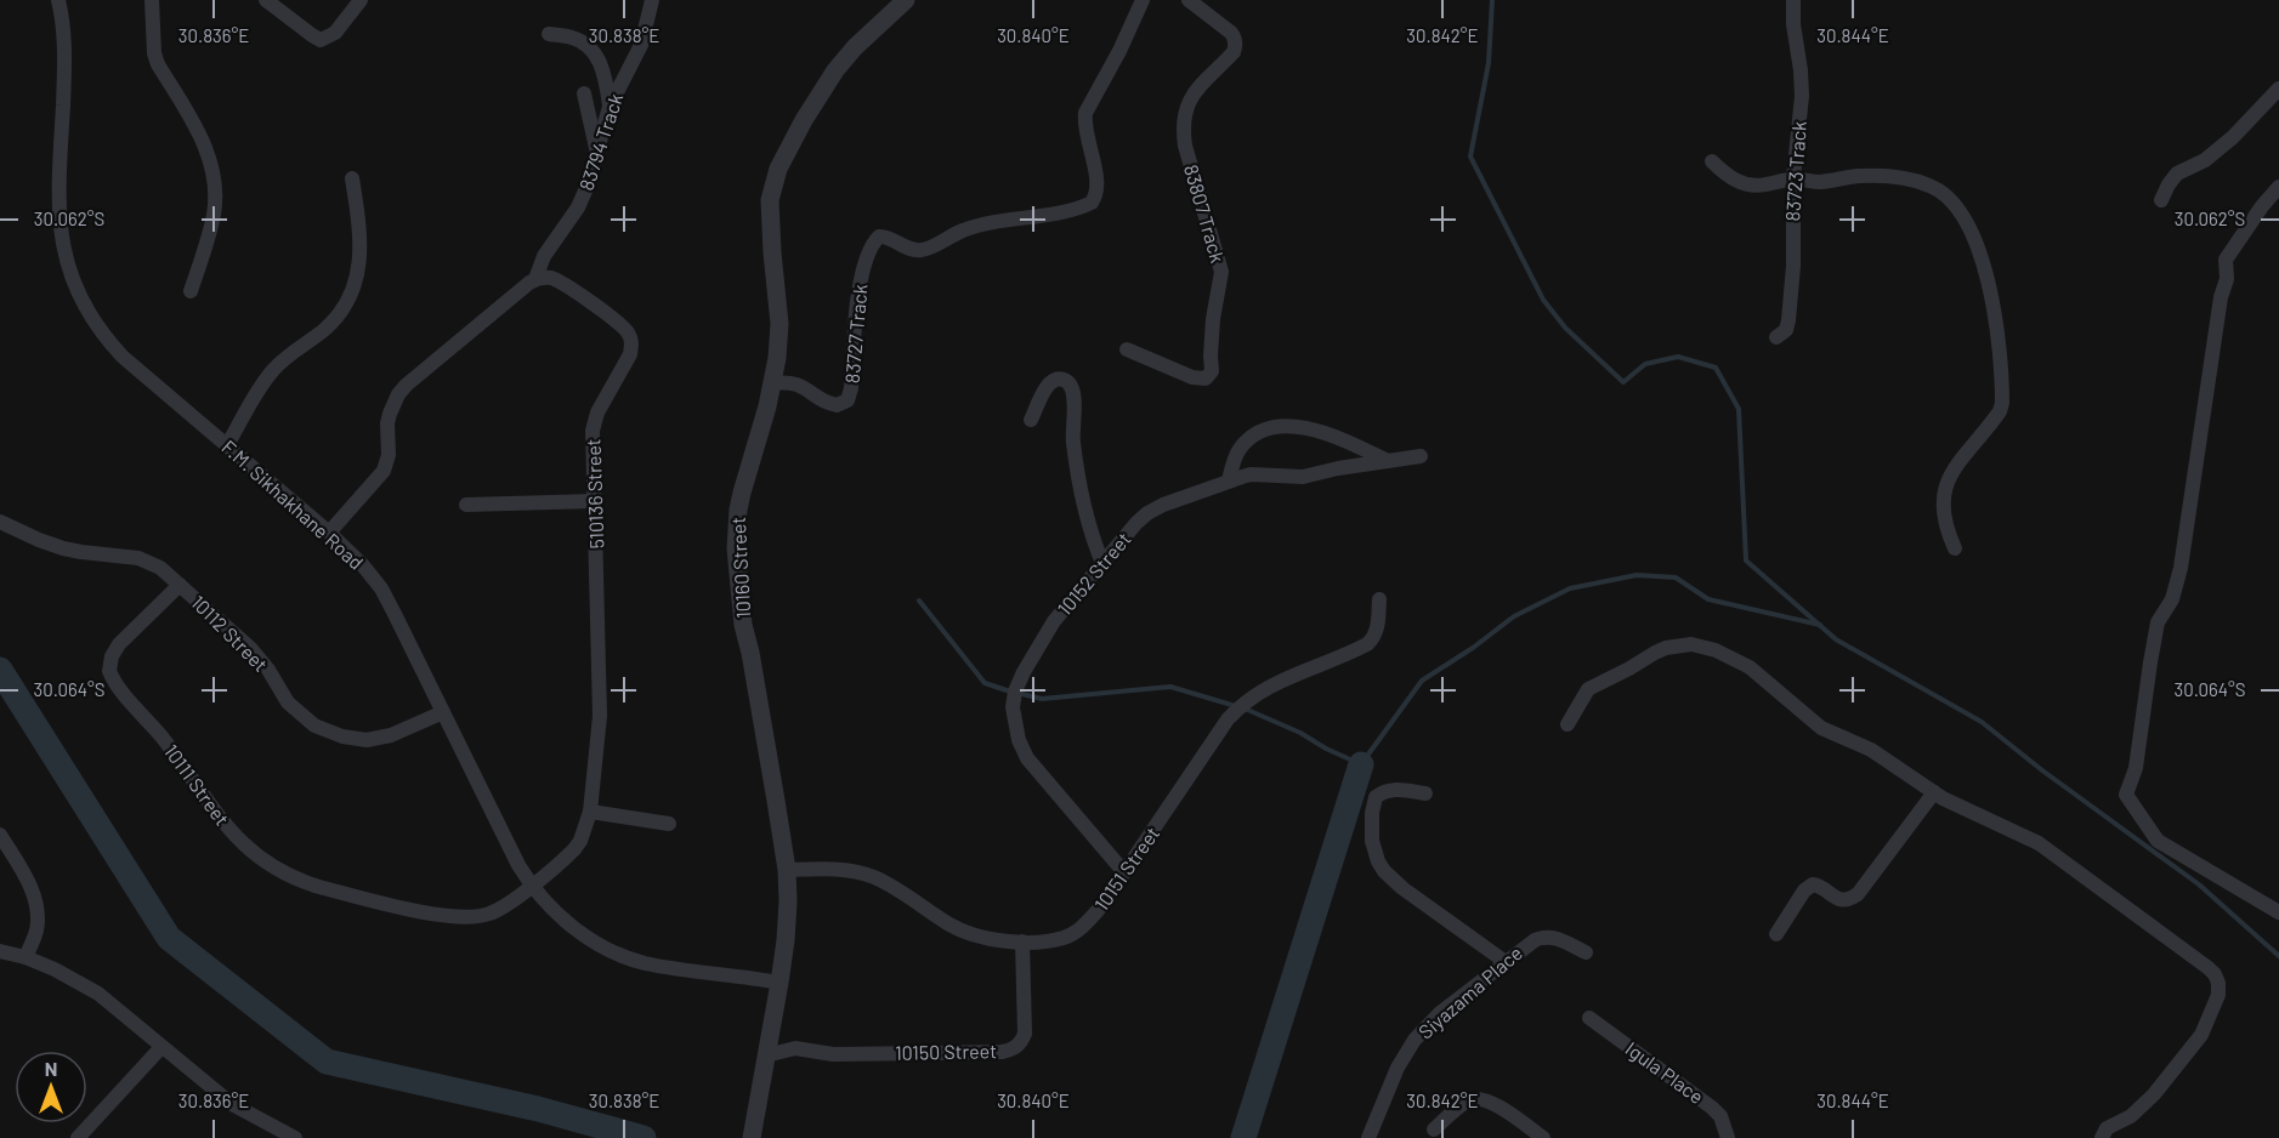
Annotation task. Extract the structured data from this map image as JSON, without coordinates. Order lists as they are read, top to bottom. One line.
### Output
{"streets":{"street":["83794 Track","83723 Track","83807 Track","83727 Track","510136 Street","F.M. Sikhakhane Road","10160 Street","10152 Street","10112 Street","10111 Street","10151 Street","Siyazama Place","10150 Street","Igula Place"]},"crossings":[["83794 Track","510136 Street"],["83727 Track","10160 Street"],["510136 Street","F.M. Sikhakhane Road"],["510136 Street","10111 Street"],["F.M. Sikhakhane Road","10160 Street"],["F.M. Sikhakhane Road","10112 Street"],["F.M. Sikhakhane Road","10111 Street"],["10160 Street","10151 Street"],["10160 Street","10150 Street"],["10152 Street","10151 Street"],["10112 Street","10111 Street"],["10151 Street","10150 Street"]],"north":"top","coordinates":["30.836°E","30.838°E","30.840°E","30.842°E","30.844°E","30.062°S","30.064°S"]}
